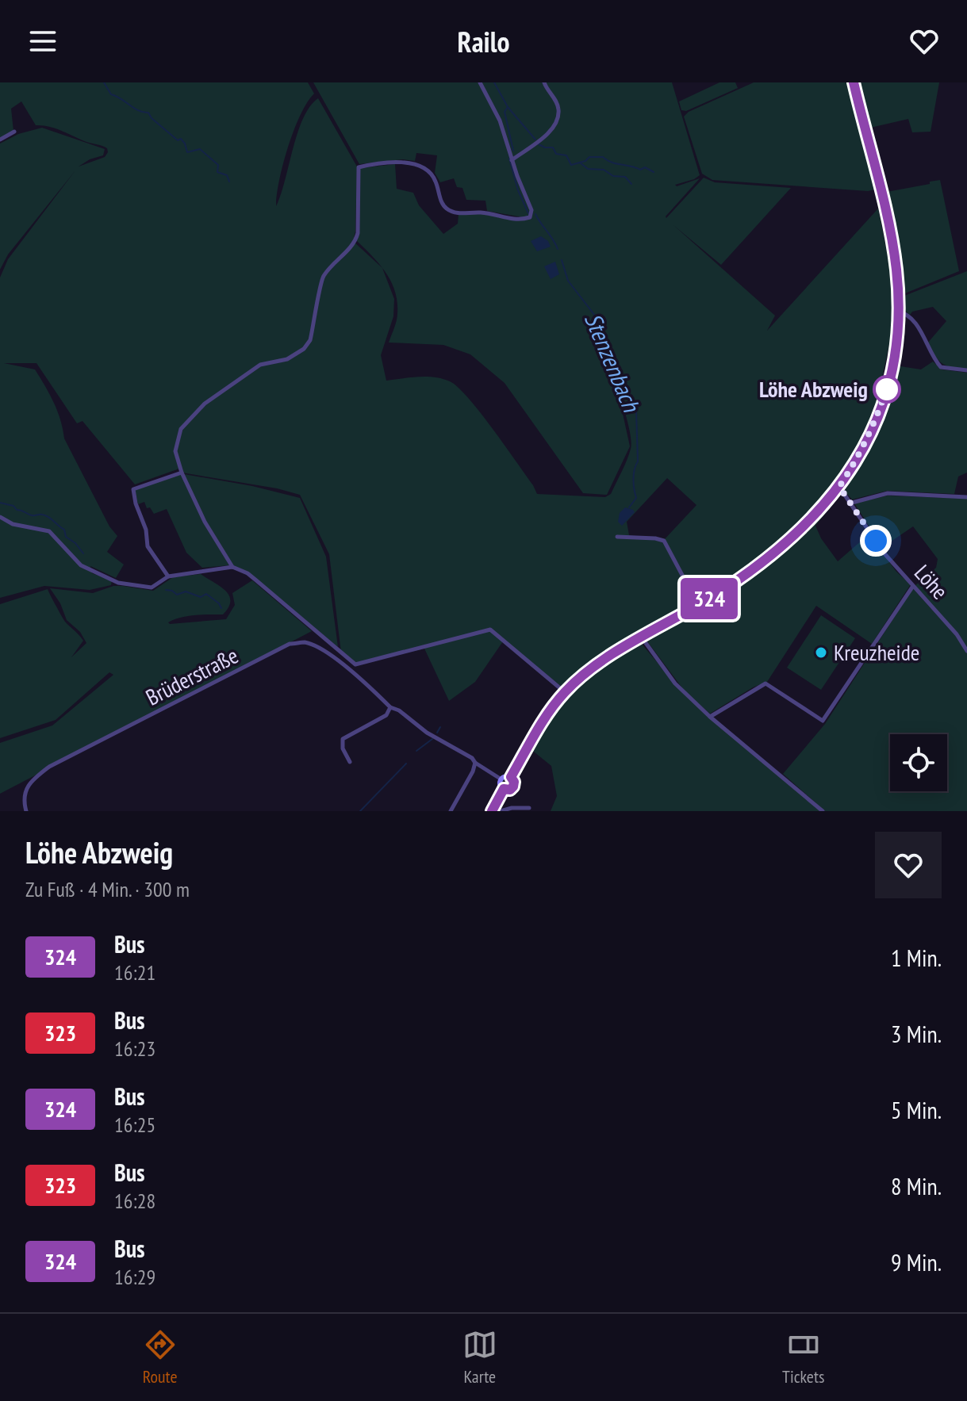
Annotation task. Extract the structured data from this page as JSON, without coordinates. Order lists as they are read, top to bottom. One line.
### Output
{"streets":{"street":["Löhe","Brüderstraße"]},"water":["Stenzenbach"],"places":["Löhe Abzweig","Kreuzheide"],"lines":["bus line 324"],"page":{"header":"Railo","on_map":"324","heading":["Löhe Abzweig","Zu Fuß · 4 Min. · 300 m"],"list":[{"mark":"324","name":"Bus","note":"16:21","value":"1 Min."},{"mark":"323","name":"Bus","note":"16:23","value":"3 Min."},{"mark":"324","name":"Bus","note":"16:25","value":"5 Min."},{"mark":"323","name":"Bus","note":"16:28","value":"8 Min."},{"mark":"324","name":"Bus","note":"16:29","value":"9 Min."}],"tabs":["Route","Karte","Tickets"]}}
